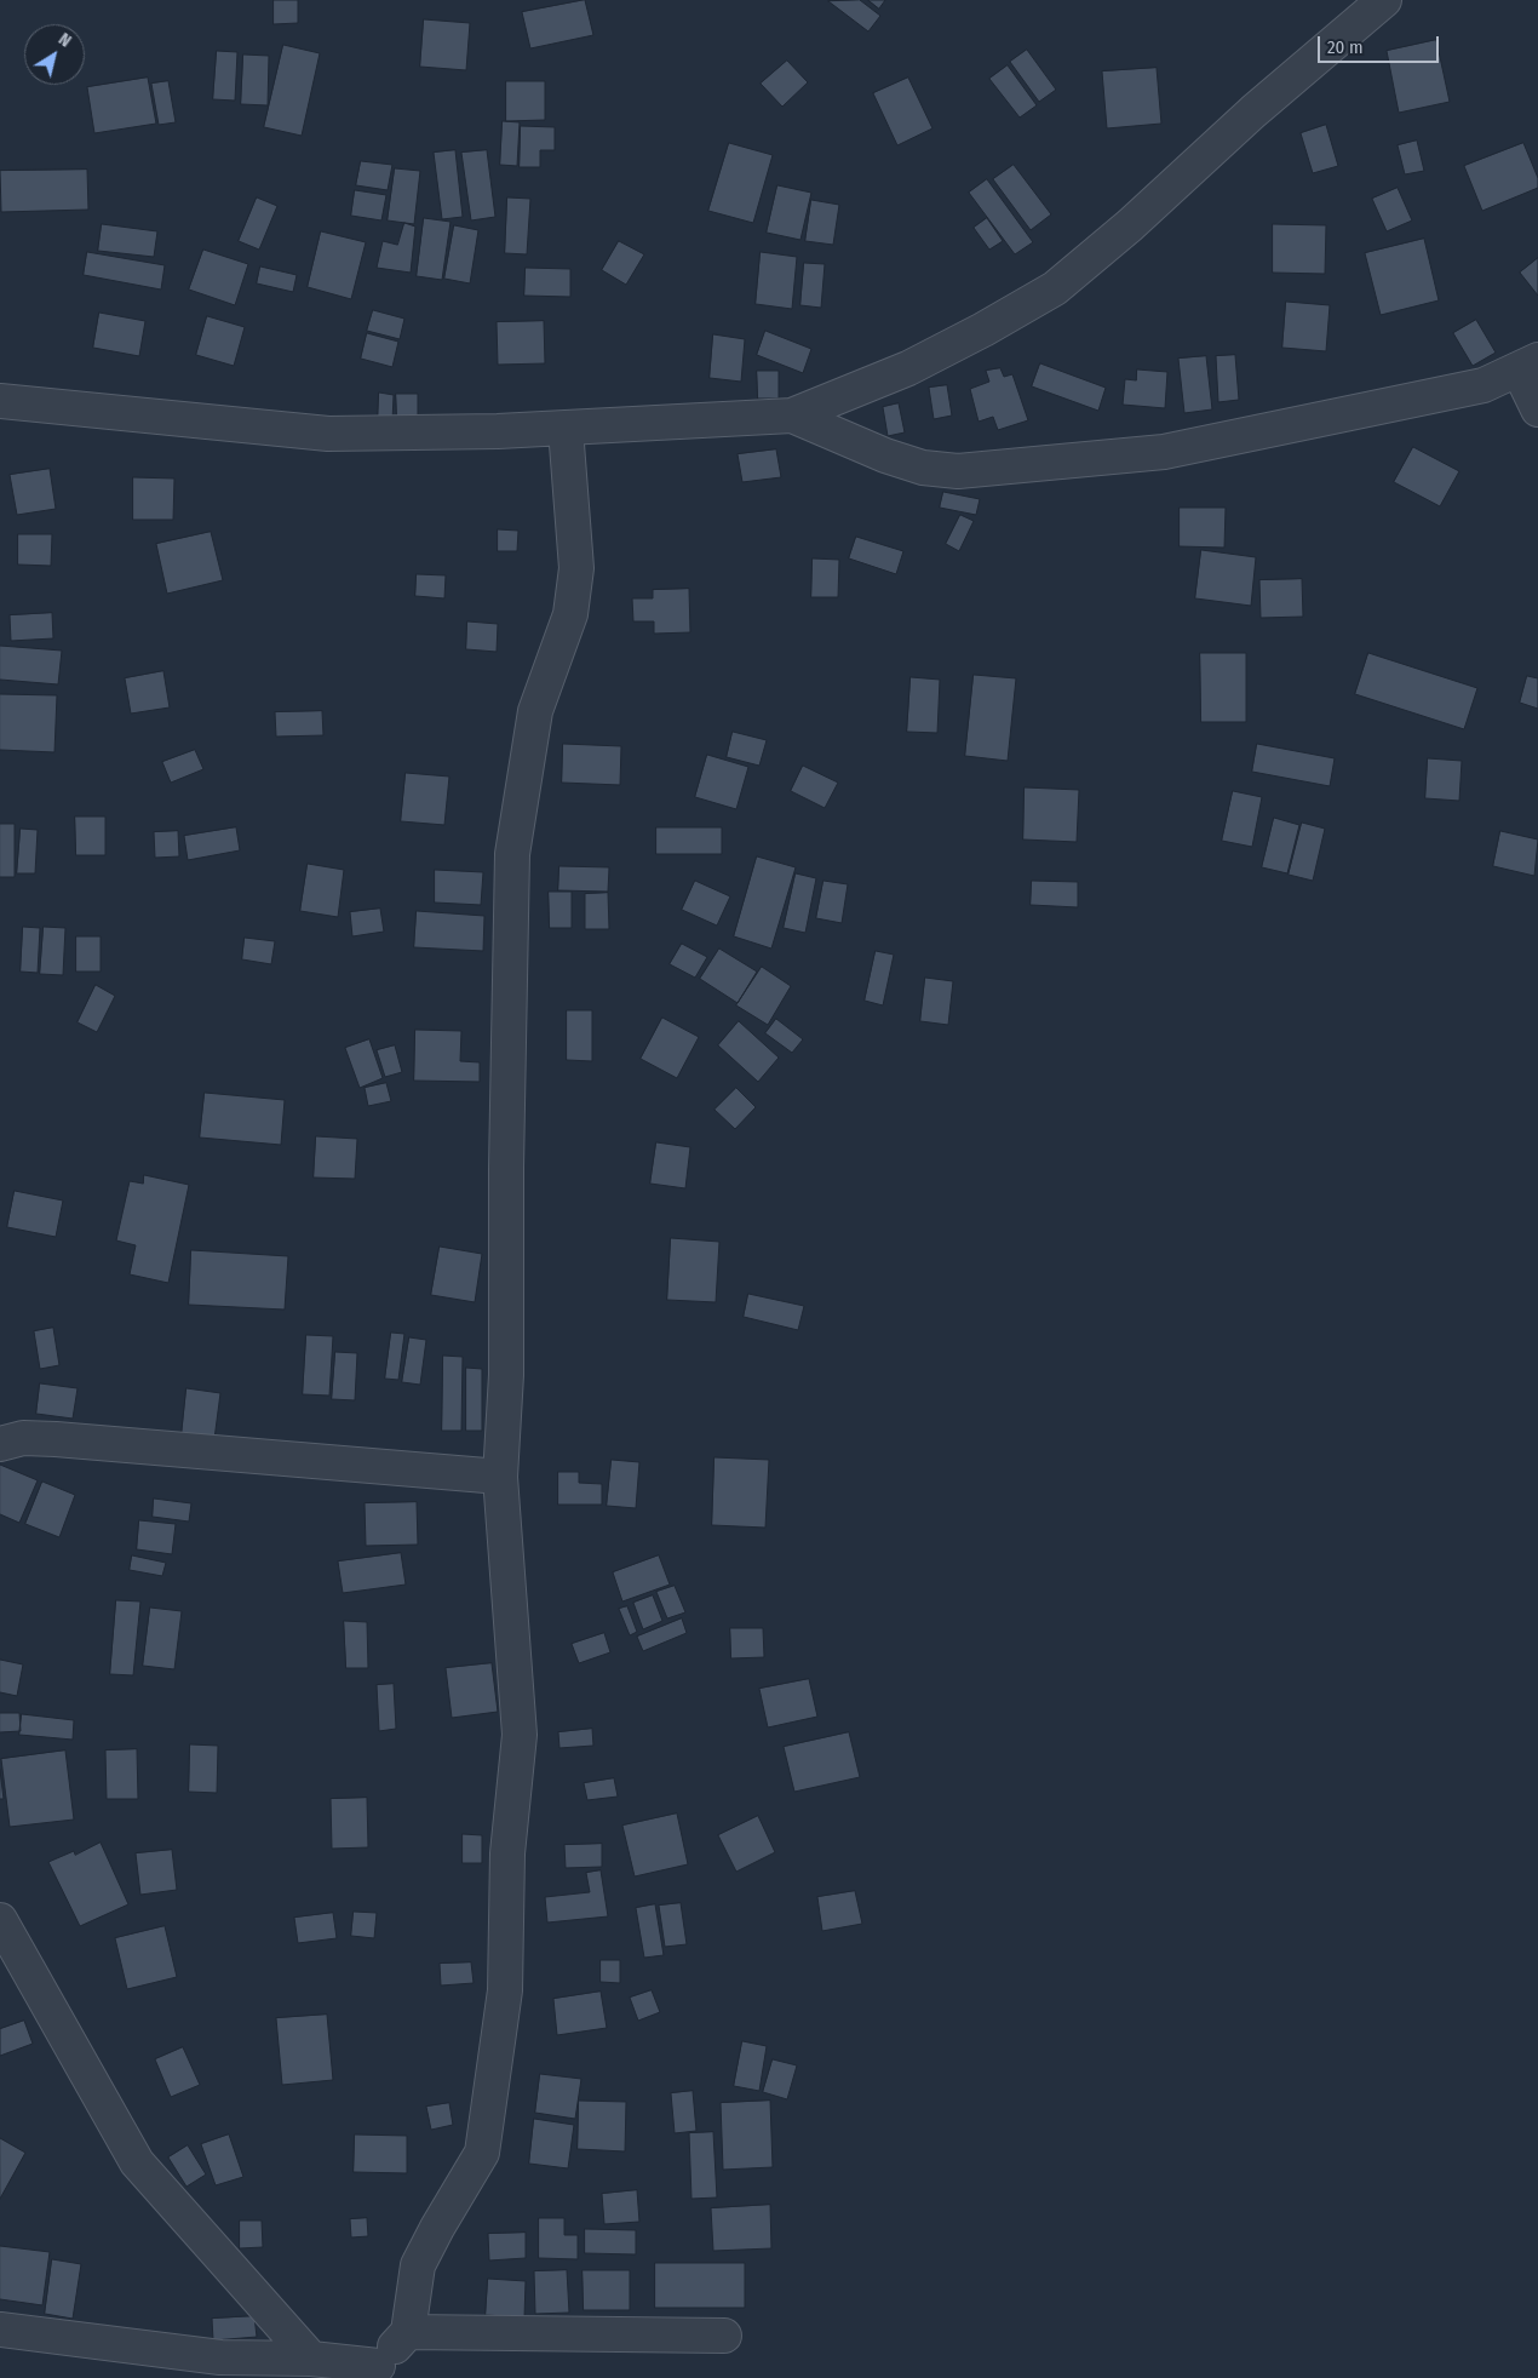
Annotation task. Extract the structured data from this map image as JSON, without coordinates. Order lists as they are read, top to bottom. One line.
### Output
{"scale_bar":"20 m","north":"top right"}
